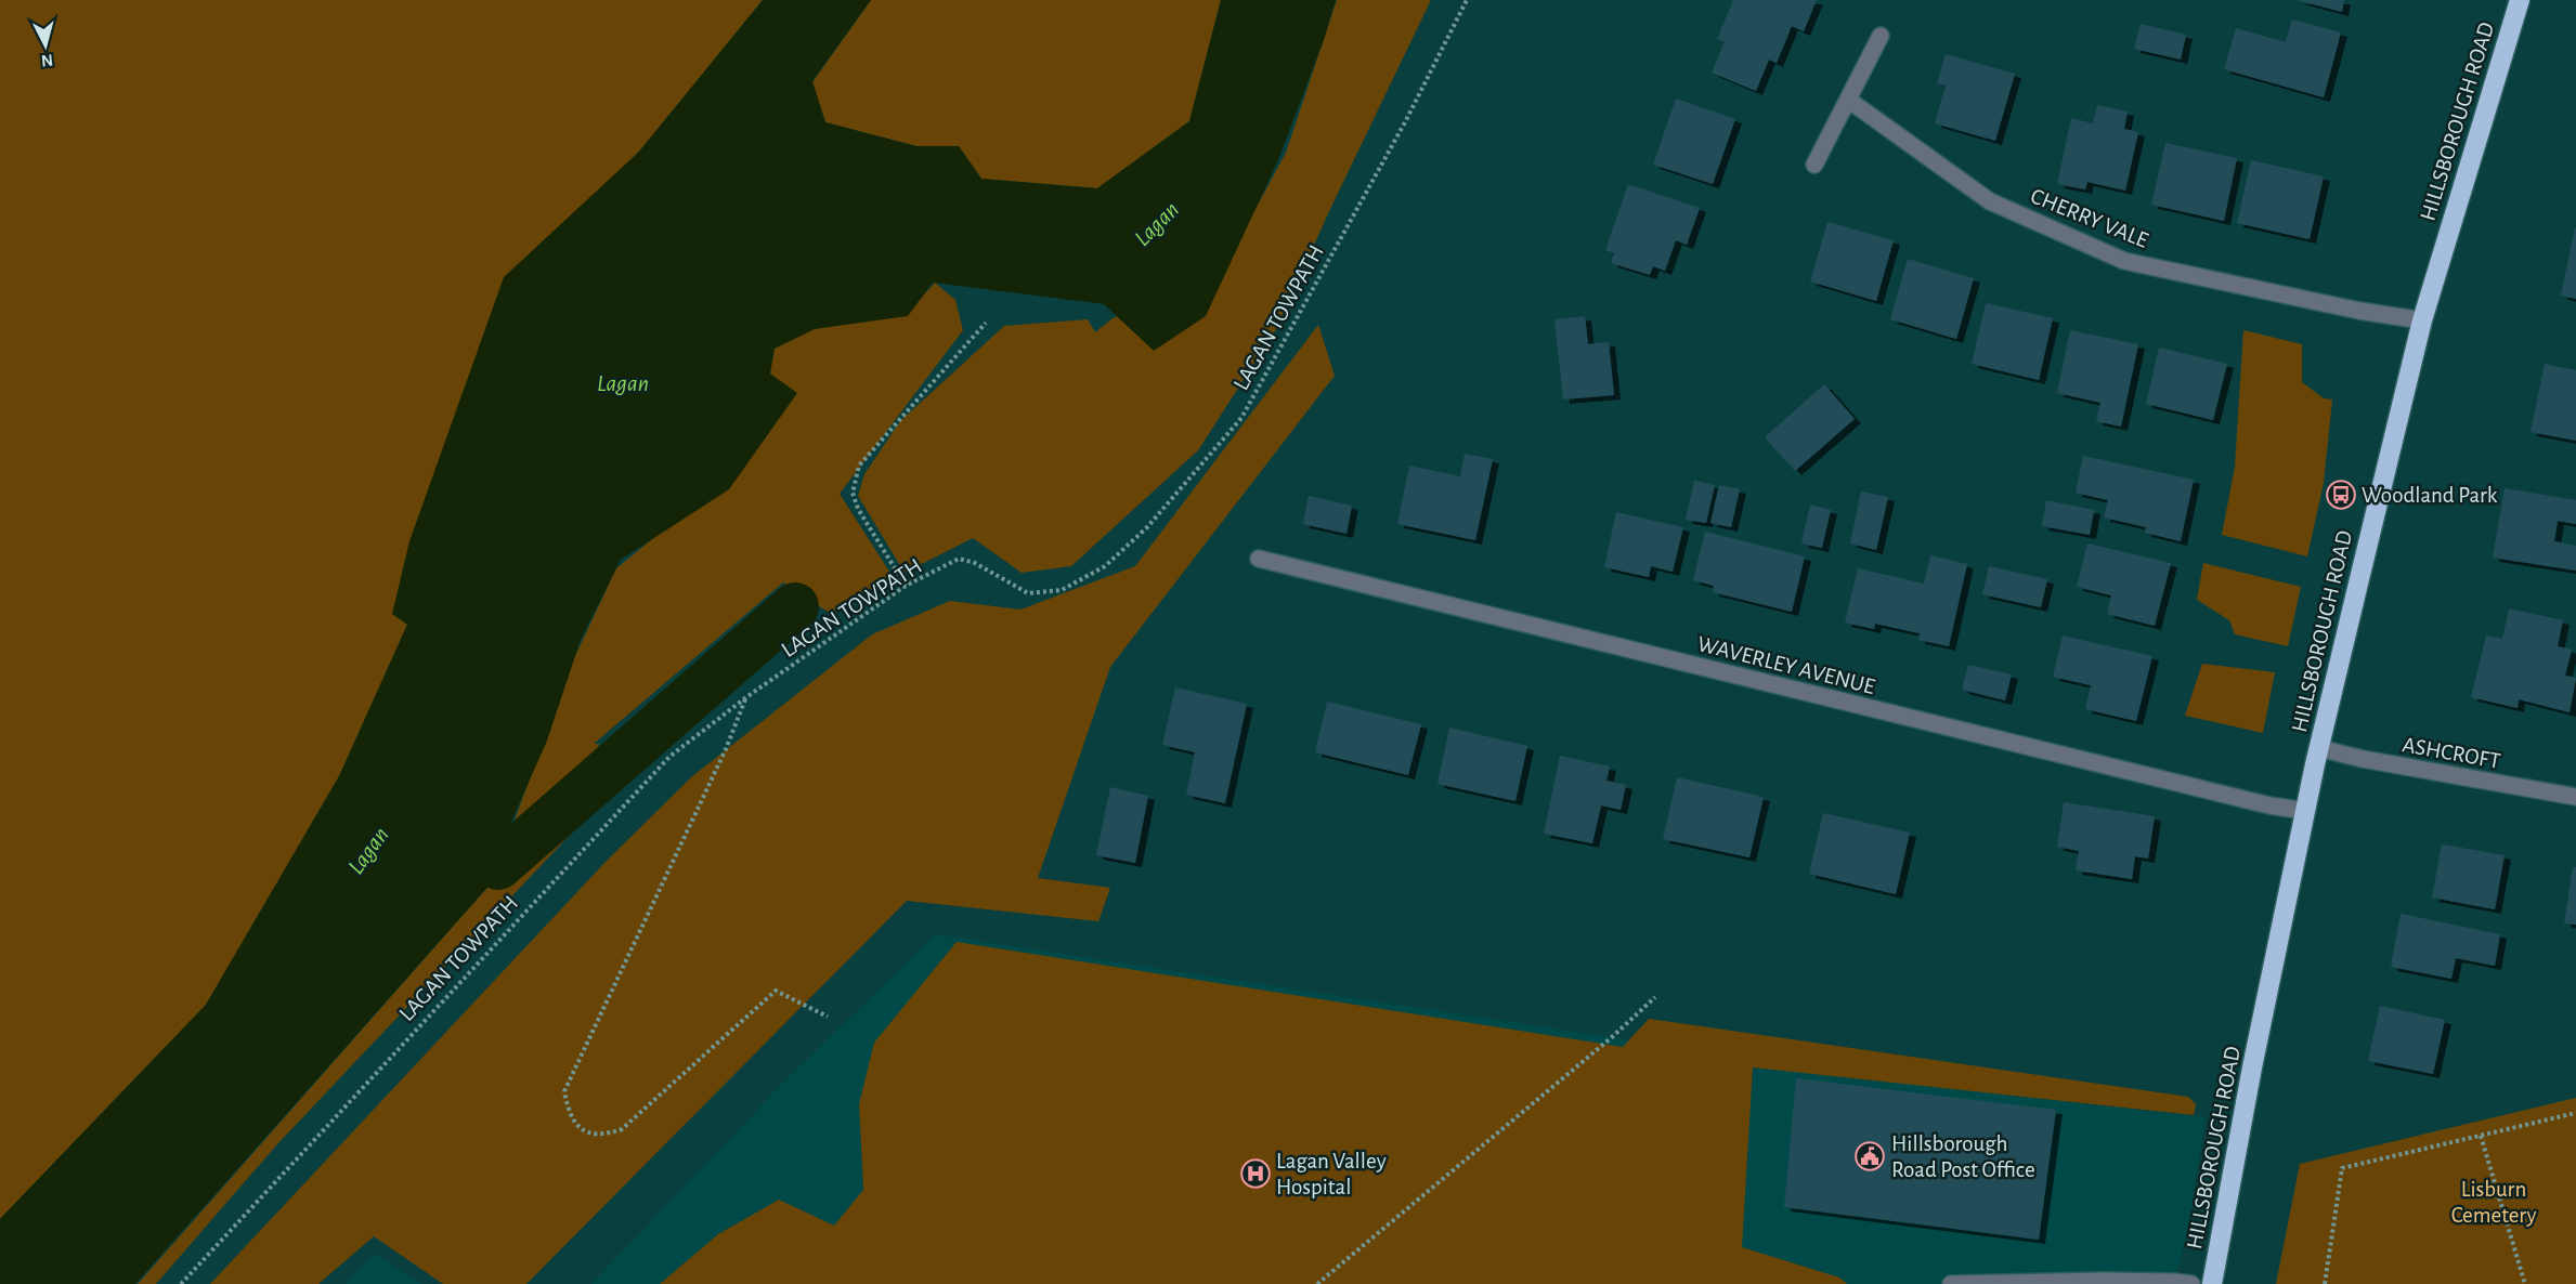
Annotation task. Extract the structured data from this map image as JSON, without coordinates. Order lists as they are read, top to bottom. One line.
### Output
{"streets":{"highway":["HILLSBOROUGH ROAD"],"street":["CHERRY VALE","WAVERLEY AVENUE","ASHCROFT"],"path":["LAGAN TOWPATH"]},"crossings":[["HILLSBOROUGH ROAD","CHERRY VALE"],["HILLSBOROUGH ROAD","WAVERLEY AVENUE"],["HILLSBOROUGH ROAD","ASHCROFT"]],"water":["Lagan"],"parks":["Lisburn Cemetery"],"places":{"bus stop":["Woodland Park"],"public building":["Hillsborough Road Post Office"],"hospital":["Lagan Valley Hospital"]},"north":"bottom"}
